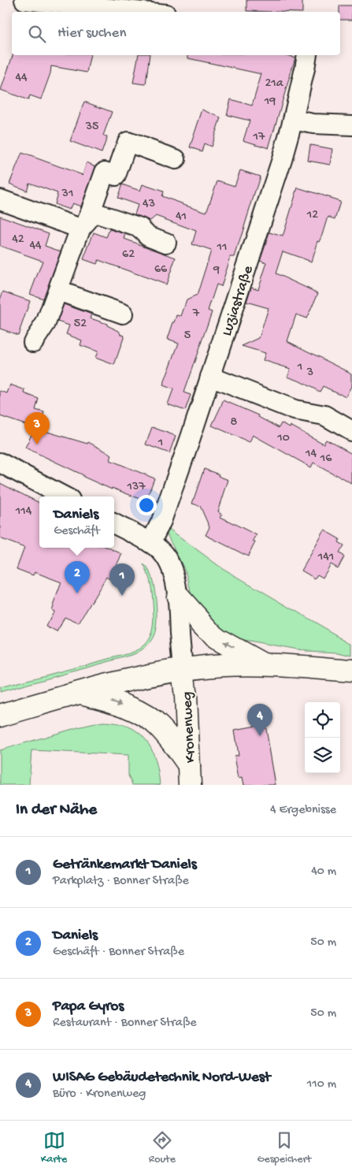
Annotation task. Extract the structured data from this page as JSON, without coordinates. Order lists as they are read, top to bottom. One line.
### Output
{"streets":{"main road":["Kronenweg"],"street":["Luziastraße"]},"house_numbers":["44","21a","19","35","17","31","43","12","41","42","44","11","62","66","9","7","52","5","1","3","8","10","1","14","16","137","114","141"],"page":{"search":"Hier suchen","pins":["3","2","1","4"],"popup":["Daniels","Geschäft"],"heading":["In der Nähe","4 Ergebnisse"],"list":[{"mark":"1","name":"Getränkemarkt Daniels","note":"Parkplatz · Bonner Straße","value":"40 m"},{"mark":"2","name":"Daniels","note":"Geschäft · Bonner Straße","value":"50 m"},{"mark":"3","name":"Papa Gyros","note":"Restaurant · Bonner Straße","value":"50 m"},{"mark":"4","name":"WISAG Gebäudetechnik Nord-West","note":"Büro · Kronenweg","value":"110 m"}],"nav":["Karte","Route","Gespeichert"]}}
